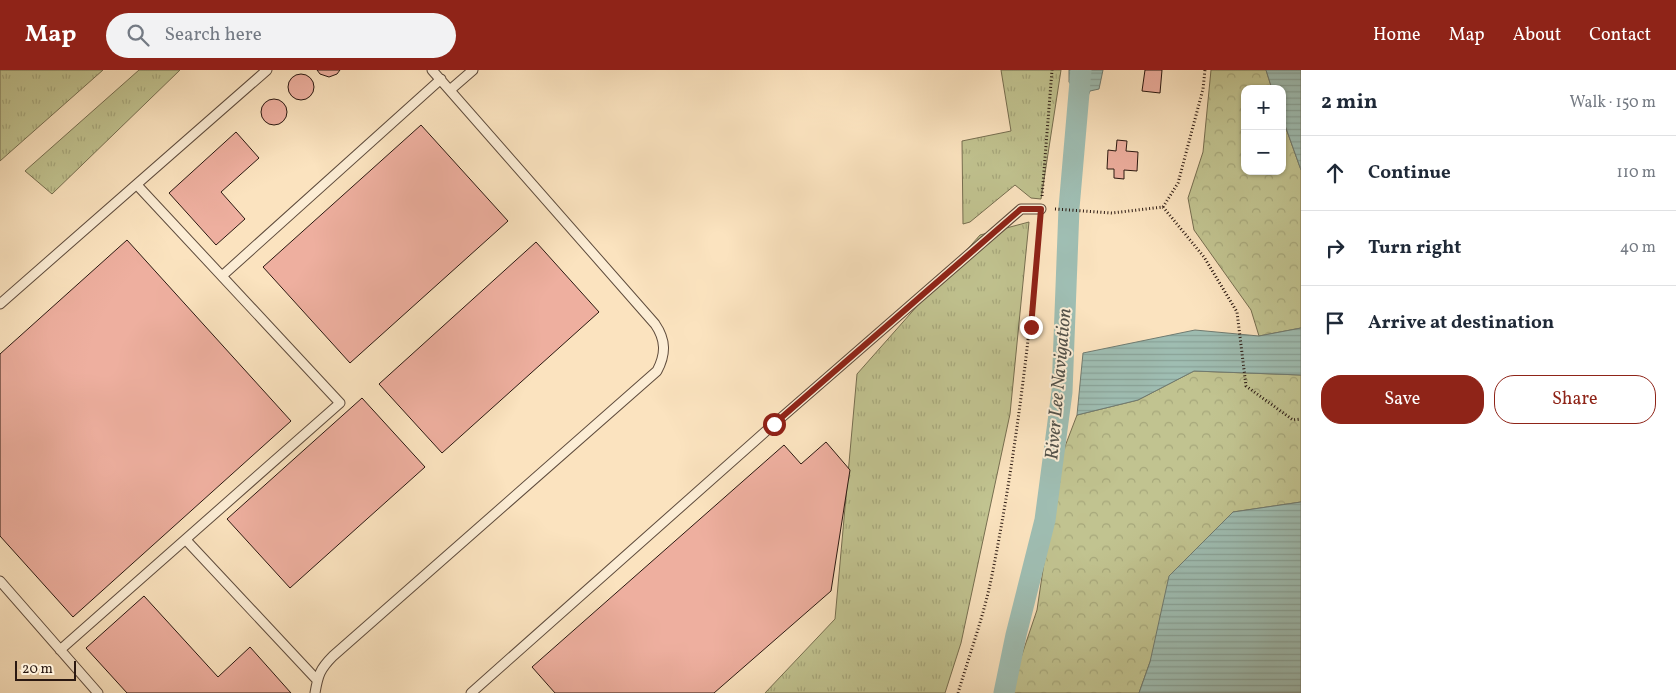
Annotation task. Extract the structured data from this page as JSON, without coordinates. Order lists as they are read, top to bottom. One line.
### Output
{"water":["River Lee Navigation"],"scale_bar":"20 m","page":{"header":"Map","search":"Search here","nav":["Home","Map","About","Contact"],"heading":["2 min","Walk · 150 m"],"map_buttons":["+","−"],"list":[["Continue","110 m"],["Turn right","40 m"],"Arrive at destination"],"buttons":["Save","Share"],"scale":"20 m"}}
